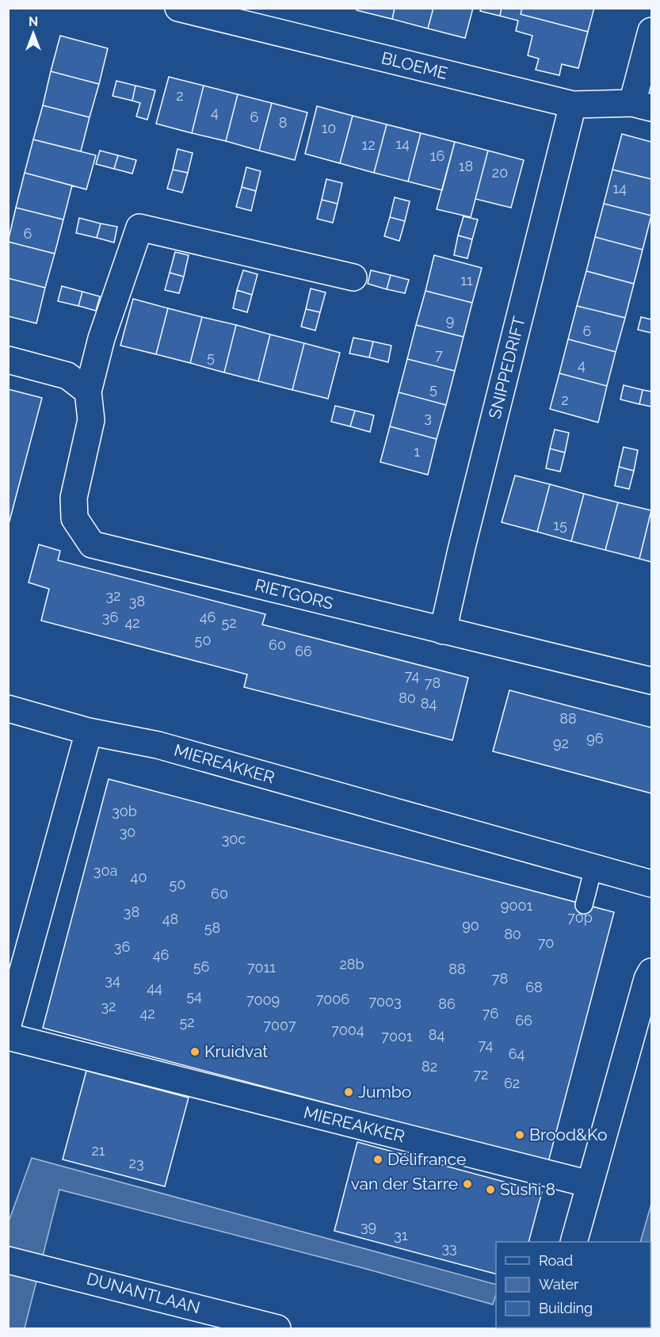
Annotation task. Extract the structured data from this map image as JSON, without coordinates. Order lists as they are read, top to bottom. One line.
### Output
{"streets":{"street":["BLOEME","SNIPPEDRIFT","RIETGORS","MIEREAKKER","DUNANTLAAN"]},"crossings":[["BLOEME","SNIPPEDRIFT"],["SNIPPEDRIFT","RIETGORS"]],"places":["Kruidvat","Jumbo","Brood&Ko","Délifrance","van der Starre","Sushi 8"],"house_numbers":["2","4","6","8","10","14","12","16","18","20","14","6","11","9","6","7","5","4","5","2","3","1","15","32","38","36","46","42","52","50","60","66","74","78","80","84","88","96","92","30b","30","30c","30a","40","50","60","9001","38","70p","48","90","58","80","70","36","46","28b","56","7011","88","78","34","68","44","54","7006","7009","7003","86","32","42","76","66","52","7007","7004","84","7001","74","64","82","72","62","21","23","39","31","33"],"legend":["Road","Water","Building"],"north":"top"}
